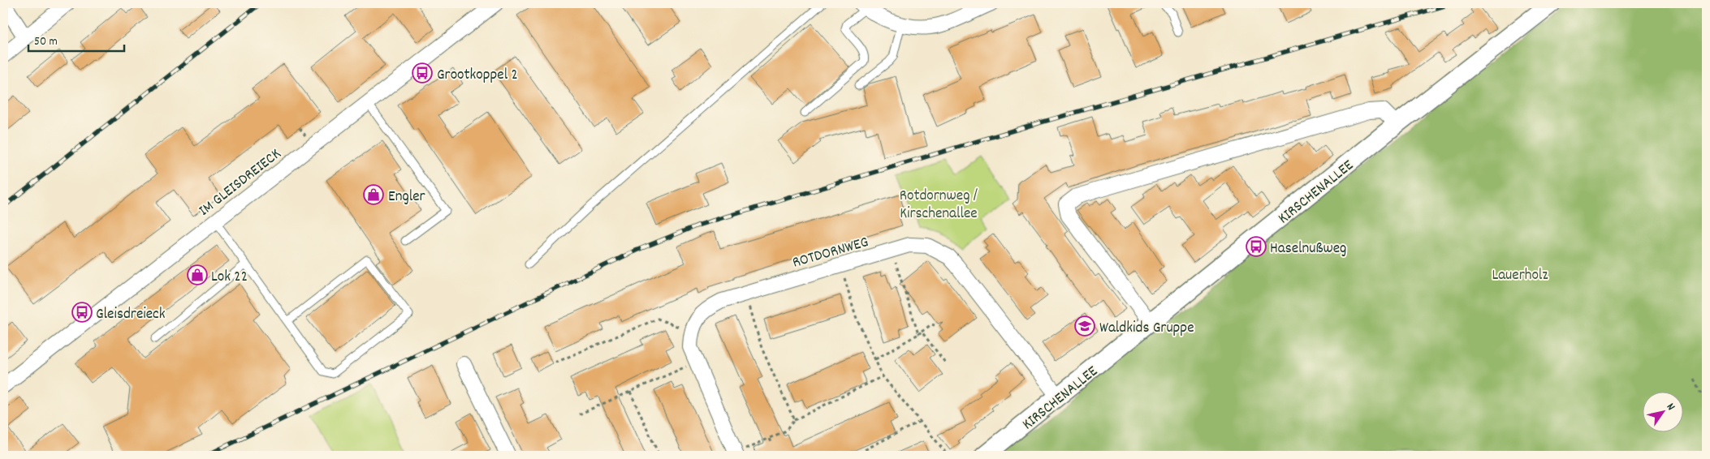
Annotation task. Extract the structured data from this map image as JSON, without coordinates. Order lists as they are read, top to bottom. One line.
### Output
{"streets":{"street":["IM GLEISDREIECK","KIRSCHENALLEE","ROTDORNWEG"]},"crossings":[["KIRSCHENALLEE","ROTDORNWEG"]],"parks":["Rotdornweg / Kirschenallee","Lauerholz"],"places":{"bus stop":["Grootkoppel 2","Haselnußweg","Gleisdreieck"],"shop":["Engler","Lok 22"],"school or university":["Waldkids Gruppe"]},"scale_bar":"50 m","north":"top right"}
